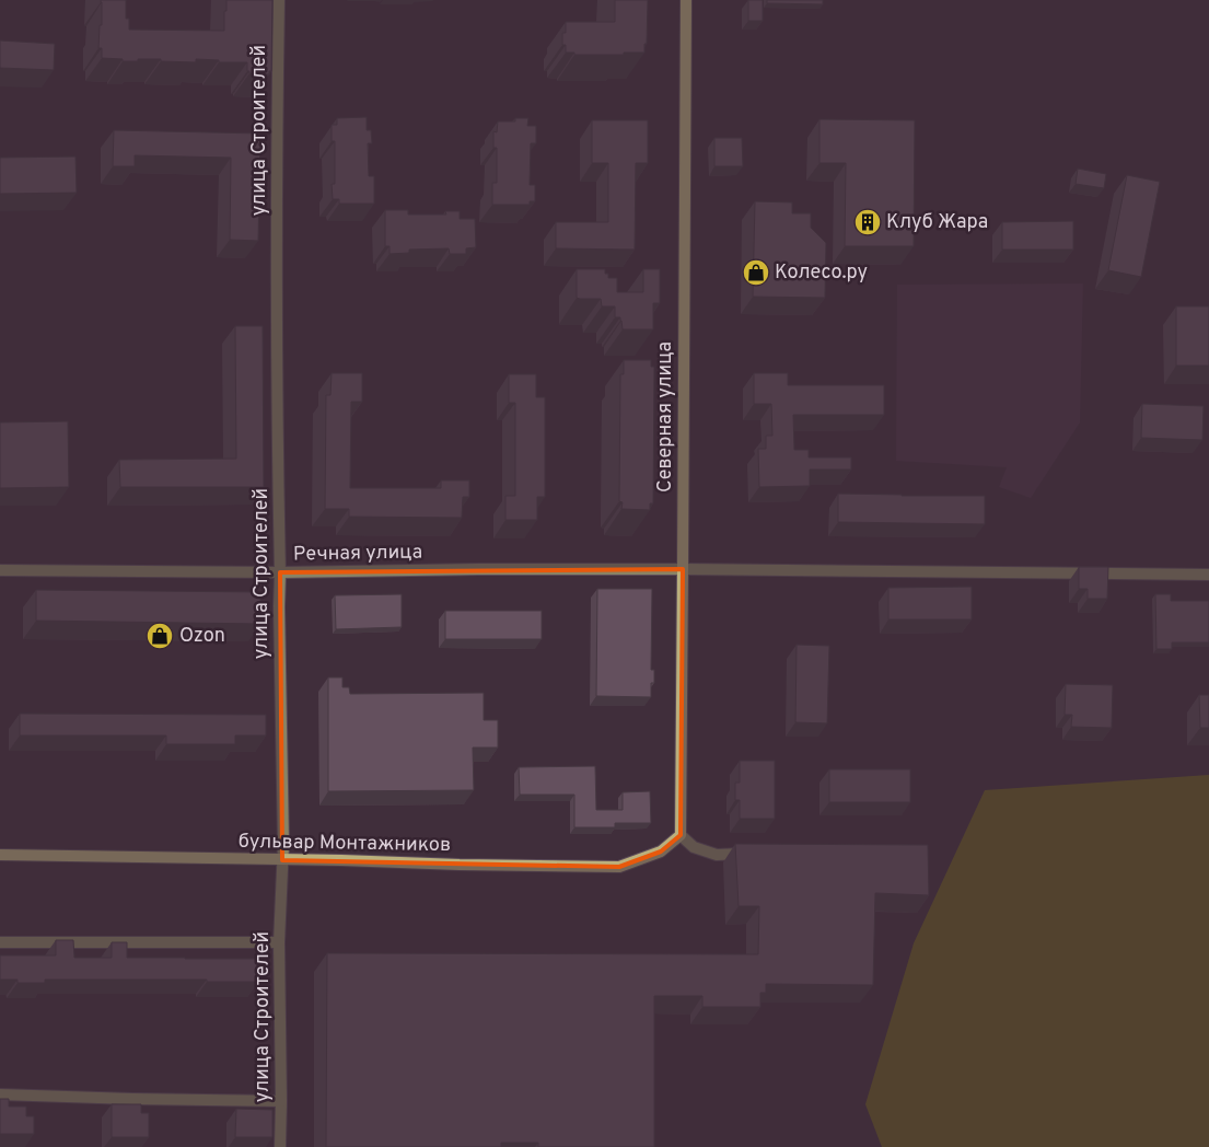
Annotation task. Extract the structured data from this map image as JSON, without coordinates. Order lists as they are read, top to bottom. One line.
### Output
{"streets":{"street":["улица Строителей","Северная улица","Речная улица","бульвар Монтажников"]},"crossings":[["улица Строителей","Речная улица"],["улица Строителей","бульвар Монтажников"],["Северная улица","Речная улица"],["Северная улица","бульвар Монтажников"]],"places":{"building":["Клуб Жара"],"shop":["Колесо.ру","Ozon"]}}
